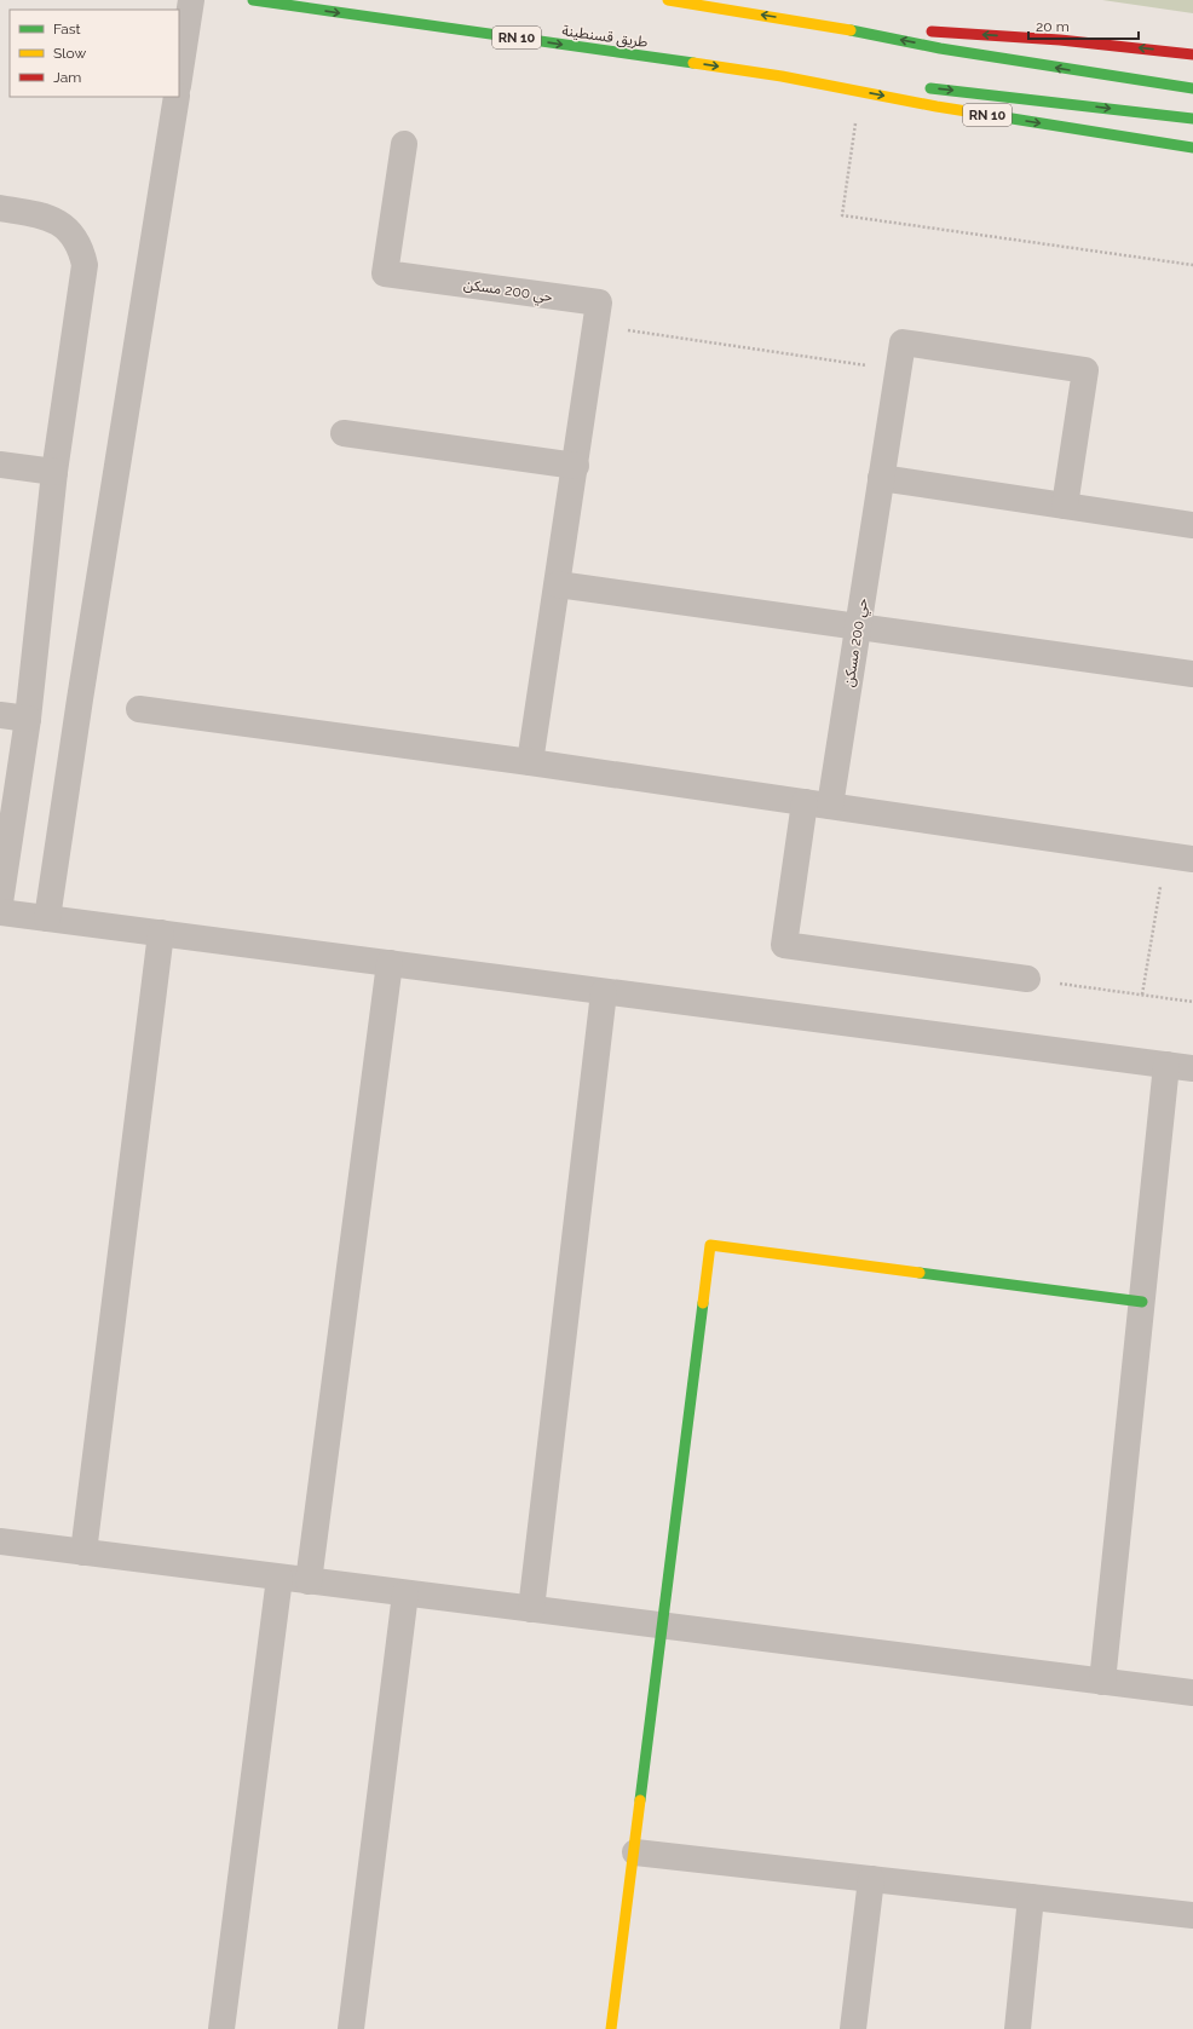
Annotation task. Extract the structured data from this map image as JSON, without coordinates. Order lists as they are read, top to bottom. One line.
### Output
{"streets":{"main road":["طريق قسنطينة","RN 10"],"street":["حي 200 مسكن"]},"crossings":[["طريق قسنطينة","RN 10"]],"one_way":["طريق قسنطينة"],"legend":["Fast","Slow","Jam"],"scale_bar":"20 m"}
